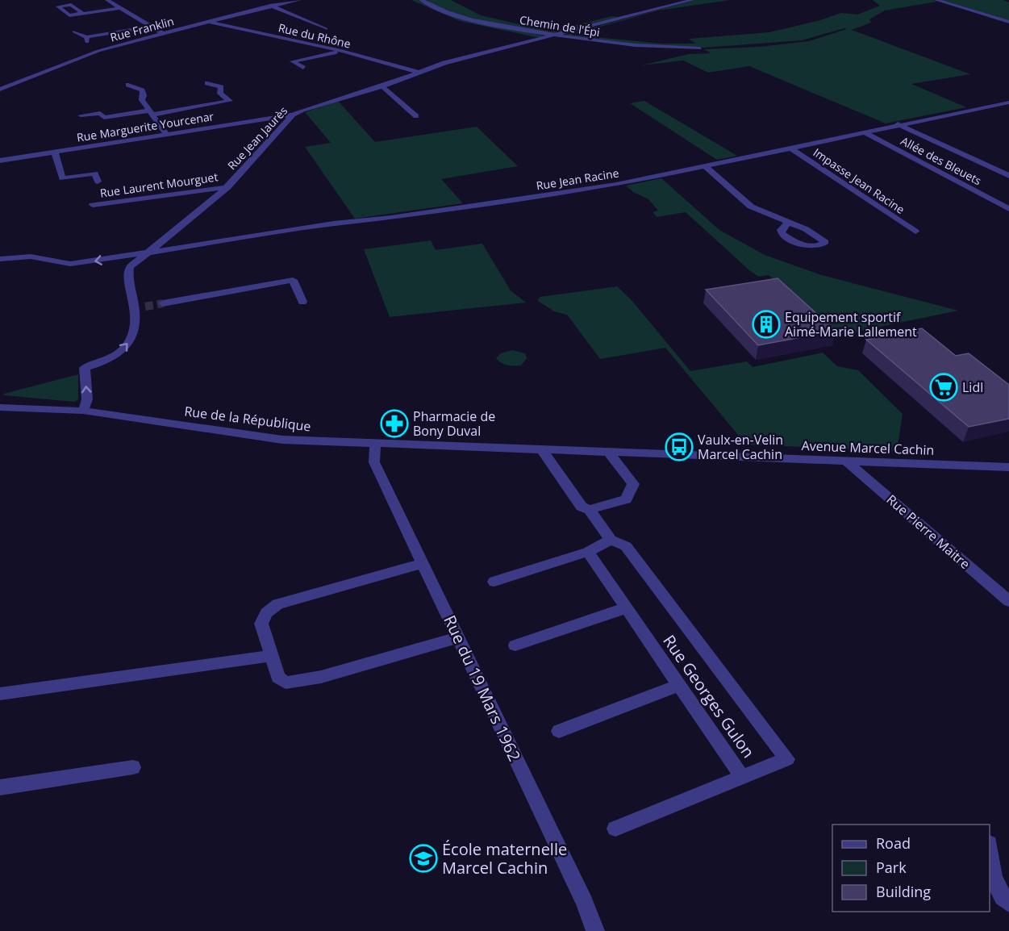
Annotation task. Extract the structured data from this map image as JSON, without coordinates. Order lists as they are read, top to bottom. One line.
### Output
{"streets":{"street":["Chemin de l'Épi","Rue Franklin","Rue du Rhône","Rue Marguerite Yourcenar","Rue Jean Jaurès","Allée des Bleuets","Rue Jean Racine","Impasse Jean Racine","Rue Laurent Mourguet","Rue de la République","Avenue Marcel Cachin","Rue Pierre Maitre","Rue du 19 Mars 1962","Rue Georges Gulon"]},"crossings":[["Chemin de l'Épi","Rue Jean Jaurès"],["Rue Franklin","Rue du Rhône"],["Rue du Rhône","Rue Jean Jaurès"],["Rue Marguerite Yourcenar","Rue Jean Jaurès"],["Rue Jean Jaurès","Rue Jean Racine"],["Rue Jean Jaurès","Rue Laurent Mourguet"],["Rue Jean Jaurès","Rue de la République"],["Allée des Bleuets","Rue Jean Racine"],["Rue Jean Racine","Impasse Jean Racine"],["Rue de la République","Avenue Marcel Cachin"],["Rue de la République","Rue du 19 Mars 1962"],["Rue de la République","Rue Georges Gulon"],["Avenue Marcel Cachin","Rue Pierre Maitre"]],"places":{"building":["Equipement sportif Aimé-Marie Lallement"],"supermarket":["Lidl"],"pharmacy":["Pharmacie de Bony Duval"],"bus stop":["Vaulx-en-Velin Marcel Cachin"],"school or university":["École maternelle Marcel Cachin"]},"legend":["Road","Park","Building"]}
